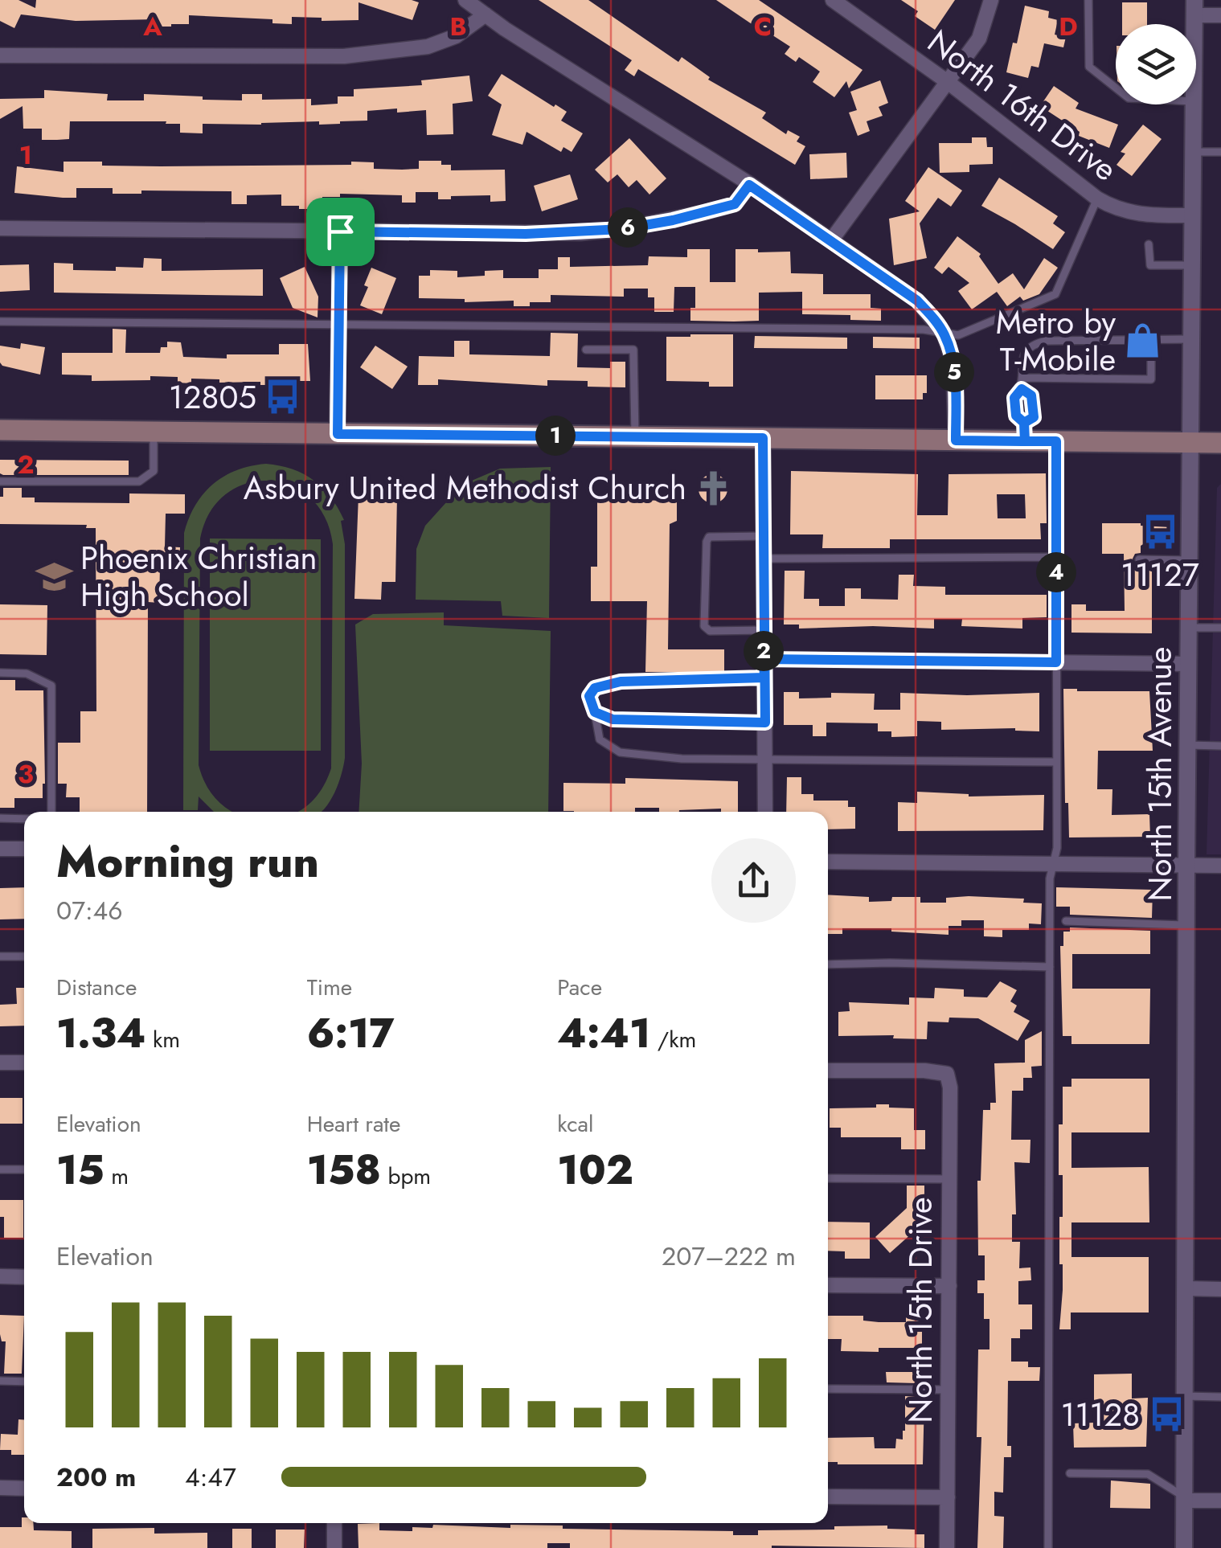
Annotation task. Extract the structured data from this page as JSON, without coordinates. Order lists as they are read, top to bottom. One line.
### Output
{"streets":{"street":["North 16th Drive","North 15th Avenue","North 15th Drive"]},"crossings":[["North 16th Drive","North 15th Avenue"]],"places":{"shop":["Metro by T-Mobile"],"bus stop":["12805","11127","11128"],"church":["Asbury United Methodist Church"],"school or university":["Phoenix Christian High School"]},"page":{"pins":["6","5","1","4","2"],"heading":["Morning run","07:46"],"stats":[["Distance","1.34 km"],["Time","6:17"],["Pace","4:41 /km"],["Elevation","15 m"],["Heart rate","158 bpm"],["kcal","102"]],"chart":["Elevation","207–222 m"],"list":[{"name":"200 m","note":"4:47"}]},"grid":{"columns":["A","B","C","D"],"rows":["1","2","3"]}}
